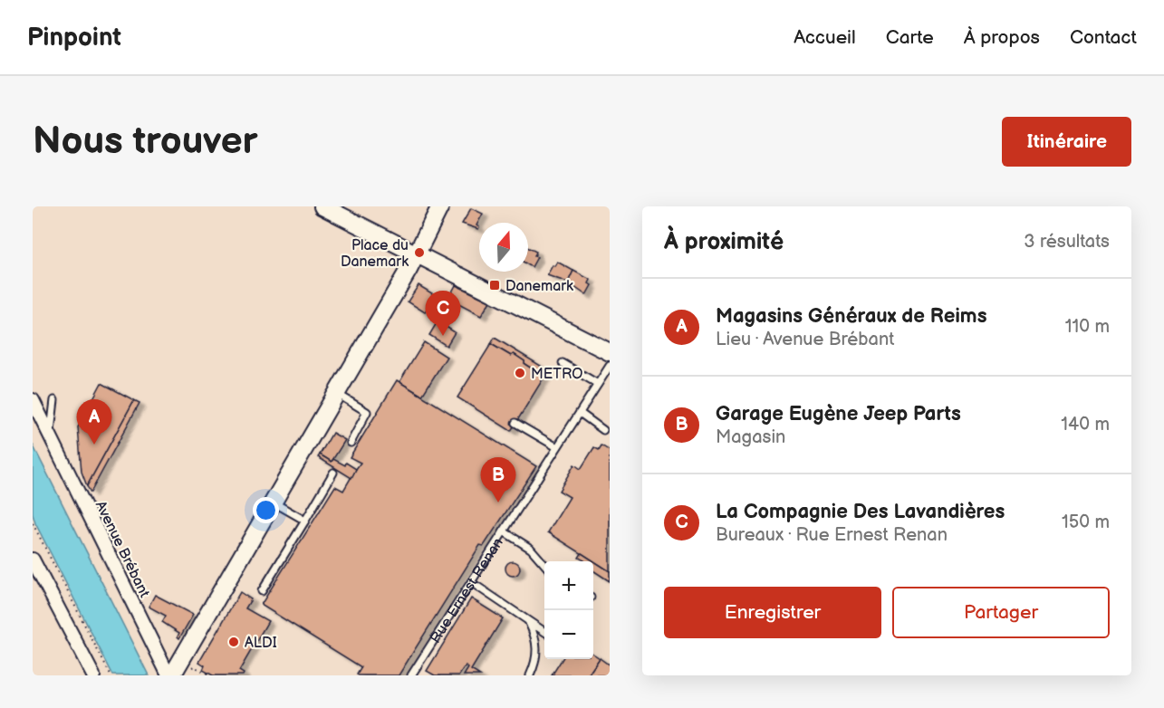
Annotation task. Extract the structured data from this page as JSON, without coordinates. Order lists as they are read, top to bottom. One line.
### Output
{"streets":{"street":["Avenue Brébant"],"lane":["Rue Ernest Renan"]},"places":{"other":["Place du Danemark","METRO","ALDI"],"transit":["Danemark"]},"north":"top","page":{"header":"Pinpoint","nav":["Accueil","Carte","À propos","Contact"],"buttons":["Itinéraire",["Enregistrer","Partager"]],"title":"Nous trouver","heading":["À proximité","3 résultats"],"list":[{"mark":"A","name":"Magasins Généraux de Reims","note":"Lieu · Avenue Brébant","value":"110 m"},{"mark":"B","name":"Garage Eugène Jeep Parts","note":"Magasin","value":"140 m"},{"mark":"C","name":"La Compagnie Des Lavandières","note":"Bureaux · Rue Ernest Renan","value":"150 m"}],"pins":["C","A","B"],"map_buttons":["+","−"]}}
